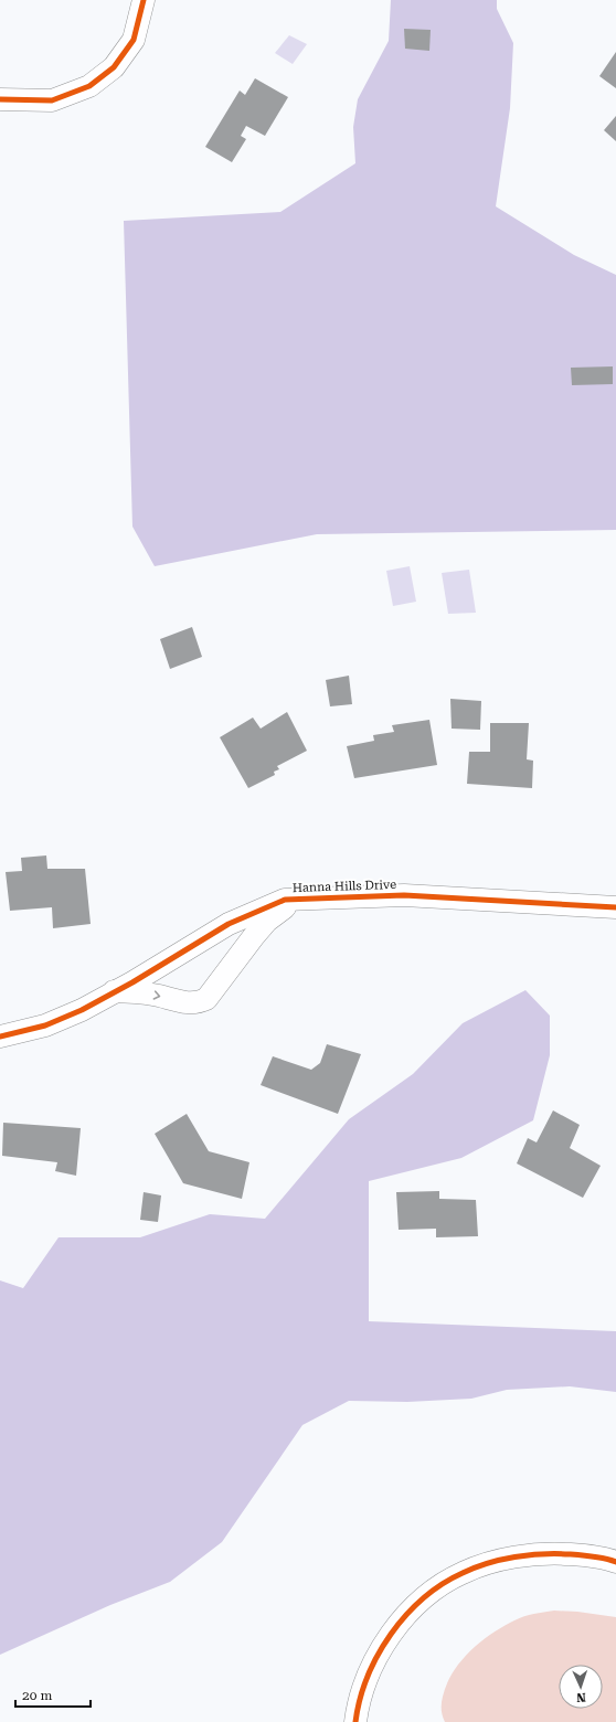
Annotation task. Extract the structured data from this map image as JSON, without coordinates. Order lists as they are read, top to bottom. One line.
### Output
{"streets":{"street":["Hanna Hills Drive"]},"scale_bar":"20 m","north":"bottom"}
